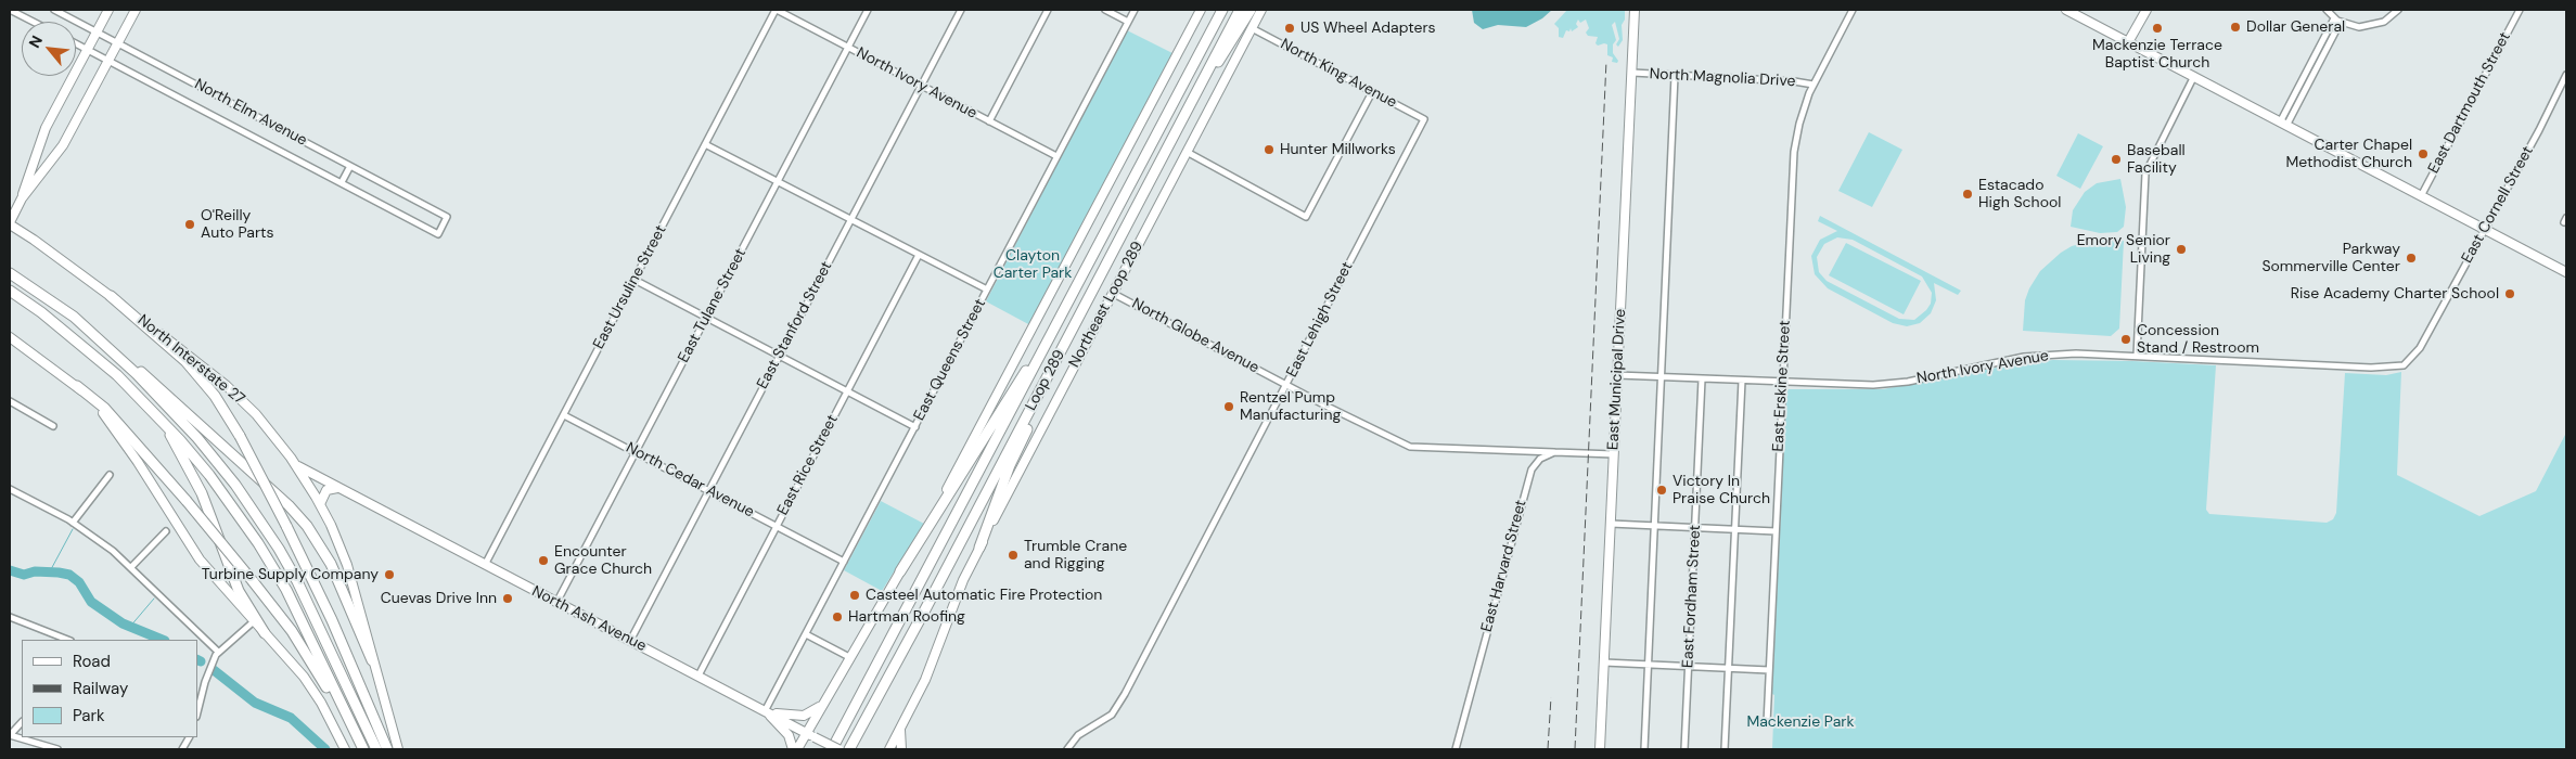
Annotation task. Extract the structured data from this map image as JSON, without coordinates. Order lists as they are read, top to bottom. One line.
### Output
{"streets":{"highway":["Loop 289"],"main road":["Northeast Loop 289","North Interstate 27","East Municipal Drive","North Ash Avenue"],"street":["North King Avenue","North Magnolia Drive","North Ivory Avenue","East Dartmouth Street","North Elm Avenue","East Cornell Street","East Ursuline Street","East Tulane Street","East Lehigh Street","East Stanford Street","North Globe Avenue","East Queens Street","East Erskine Street","East Rice Street","North Cedar Avenue","East Harvard Street","East Fordham Street"]},"crossings":[["North King Avenue","Northeast Loop 289"],["North King Avenue","East Lehigh Street"],["North Magnolia Drive","East Municipal Drive"],["North Magnolia Drive","East Erskine Street"],["North Ivory Avenue","East Cornell Street"],["North Ivory Avenue","East Ursuline Street"],["North Ivory Avenue","East Tulane Street"],["North Ivory Avenue","East Stanford Street"],["North Ivory Avenue","East Queens Street"],["North Ivory Avenue","East Municipal Drive"],["North Ivory Avenue","East Erskine Street"],["North Ivory Avenue","East Fordham Street"],["East Ursuline Street","North Cedar Avenue"],["East Ursuline Street","North Ash Avenue"],["Northeast Loop 289","North Globe Avenue"],["East Tulane Street","North Cedar Avenue"],["East Tulane Street","North Ash Avenue"],["East Lehigh Street","North Globe Avenue"],["East Stanford Street","North Cedar Avenue"],["East Stanford Street","North Ash Avenue"],["North Globe Avenue","East Harvard Street"],["North Interstate 27","North Ash Avenue"],["East Queens Street","North Cedar Avenue"],["East Queens Street","North Ash Avenue"],["East Rice Street","North Cedar Avenue"],["East Rice Street","North Ash Avenue"]],"parks":["Clayton Carter Park","Mackenzie Park"],"places":["Dollar General","US Wheel Adapters","Mackenzie Terrace Baptist Church","Hunter Millworks","Carter Chapel Methodist Church","Baseball Facility","Estacado High School","O'Reilly Auto Parts","Emory Senior Living","Parkway Sommerville Center","Rise Academy Charter School","Concession Stand / Restroom","Rentzel Pump Manufacturing","Victory In Praise Church","Trumble Crane and Rigging","Encounter Grace Church","Turbine Supply Company","Casteel Automatic Fire Protection","Cuevas Drive Inn","Hartman Roofing"],"legend":["Road","Railway","Park"],"north":"top left"}
